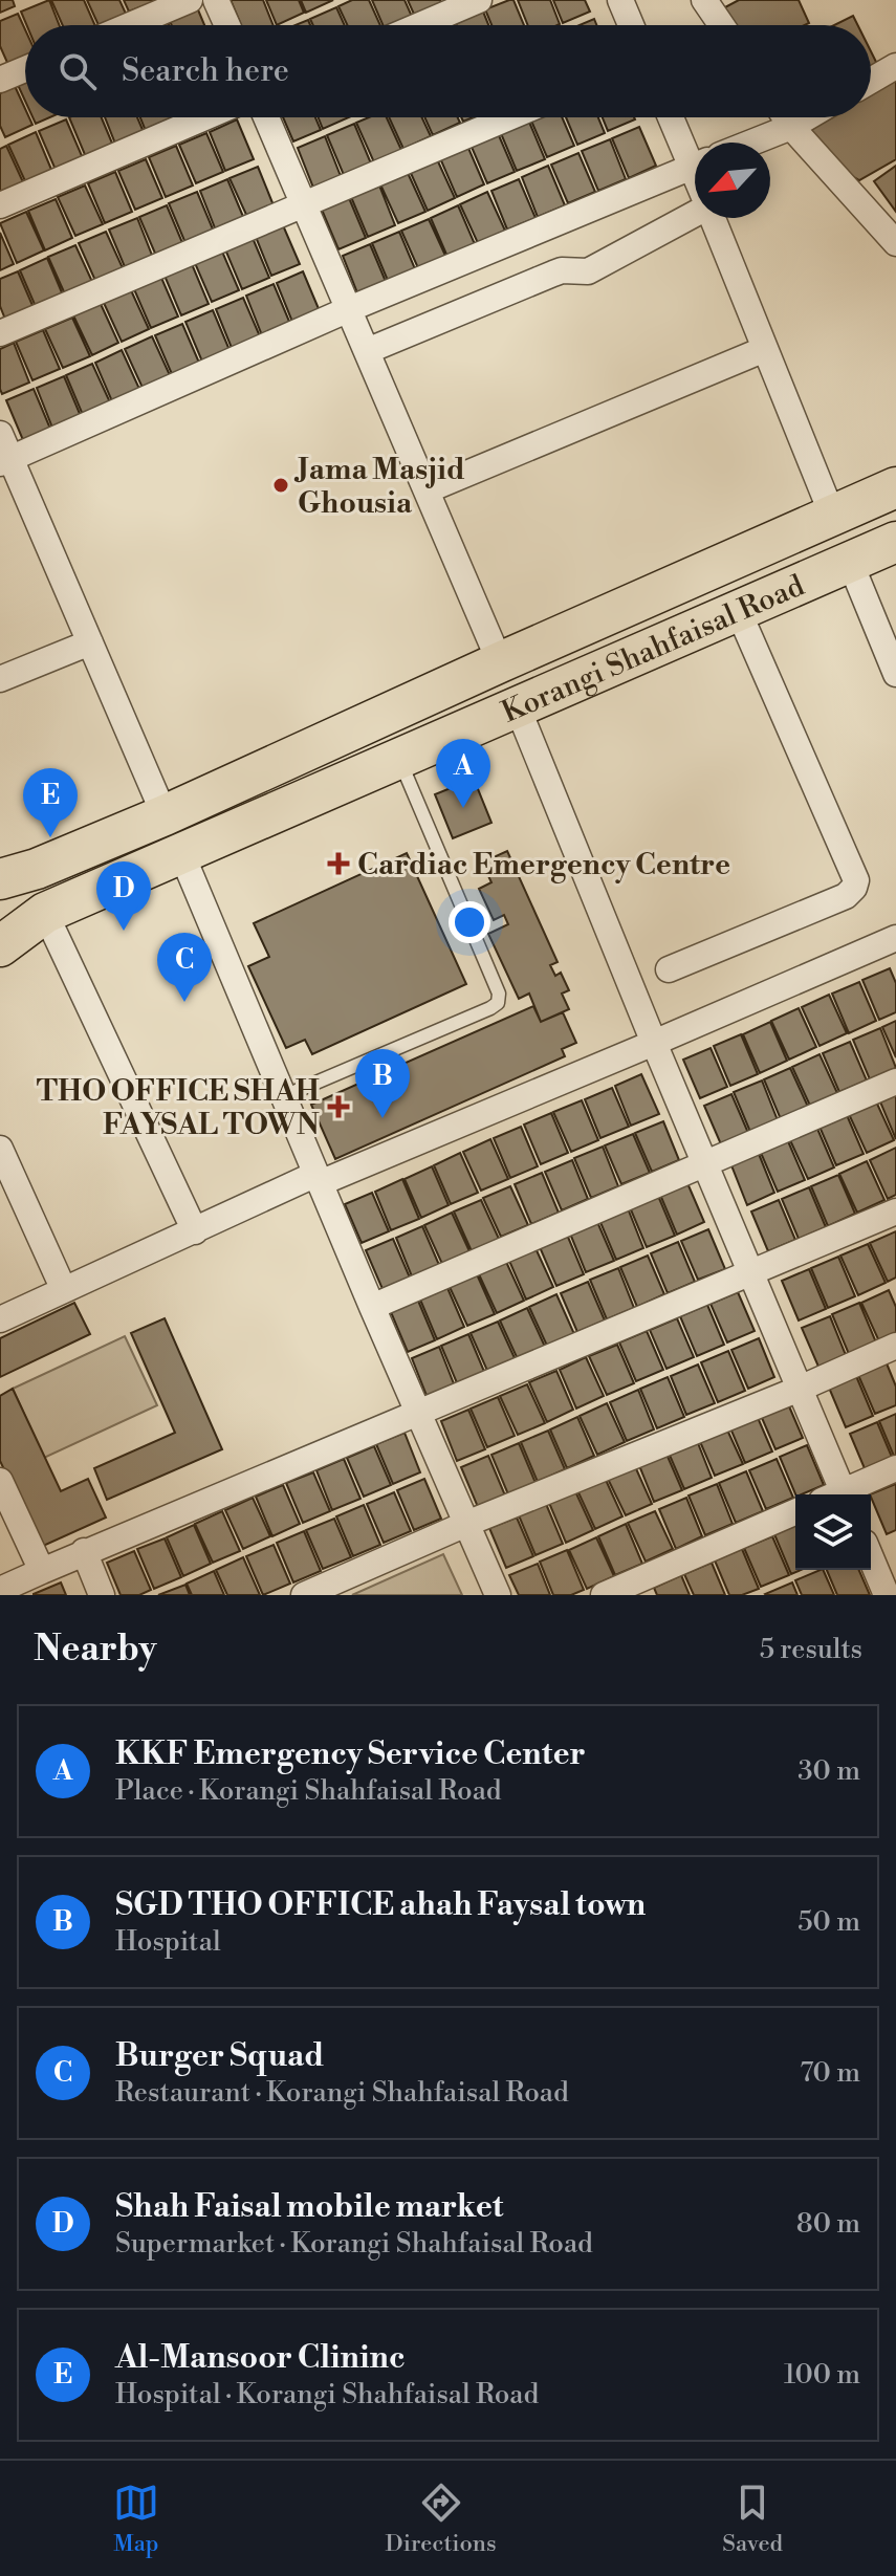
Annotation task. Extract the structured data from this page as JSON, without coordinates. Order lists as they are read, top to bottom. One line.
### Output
{"streets":{"main road":["Korangi Shahfaisal Road"]},"places":{"other":["Jama Masjid Ghousia"],"health":["Cardiac Emergency Centre","THO OFFICE SHAH FAYSAL TOWN"]},"north":"bottom left","page":{"search":"Search here","pins":["A","E","D","C","B"],"heading":["Nearby","5 results"],"list":[{"mark":"A","name":"KKF Emergency Service Center","note":"Place · Korangi Shahfaisal Road","value":"30 m"},{"mark":"B","name":"SGD THO OFFICE ahah Faysal town","note":"Hospital","value":"50 m"},{"mark":"C","name":"Burger Squad","note":"Restaurant · Korangi Shahfaisal Road","value":"70 m"},{"mark":"D","name":"Shah Faisal mobile market","note":"Supermarket · Korangi Shahfaisal Road","value":"80 m"},{"mark":"E","name":"Al-Mansoor Clininc","note":"Hospital · Korangi Shahfaisal Road","value":"100 m"}],"nav":["Map","Directions","Saved"]}}
